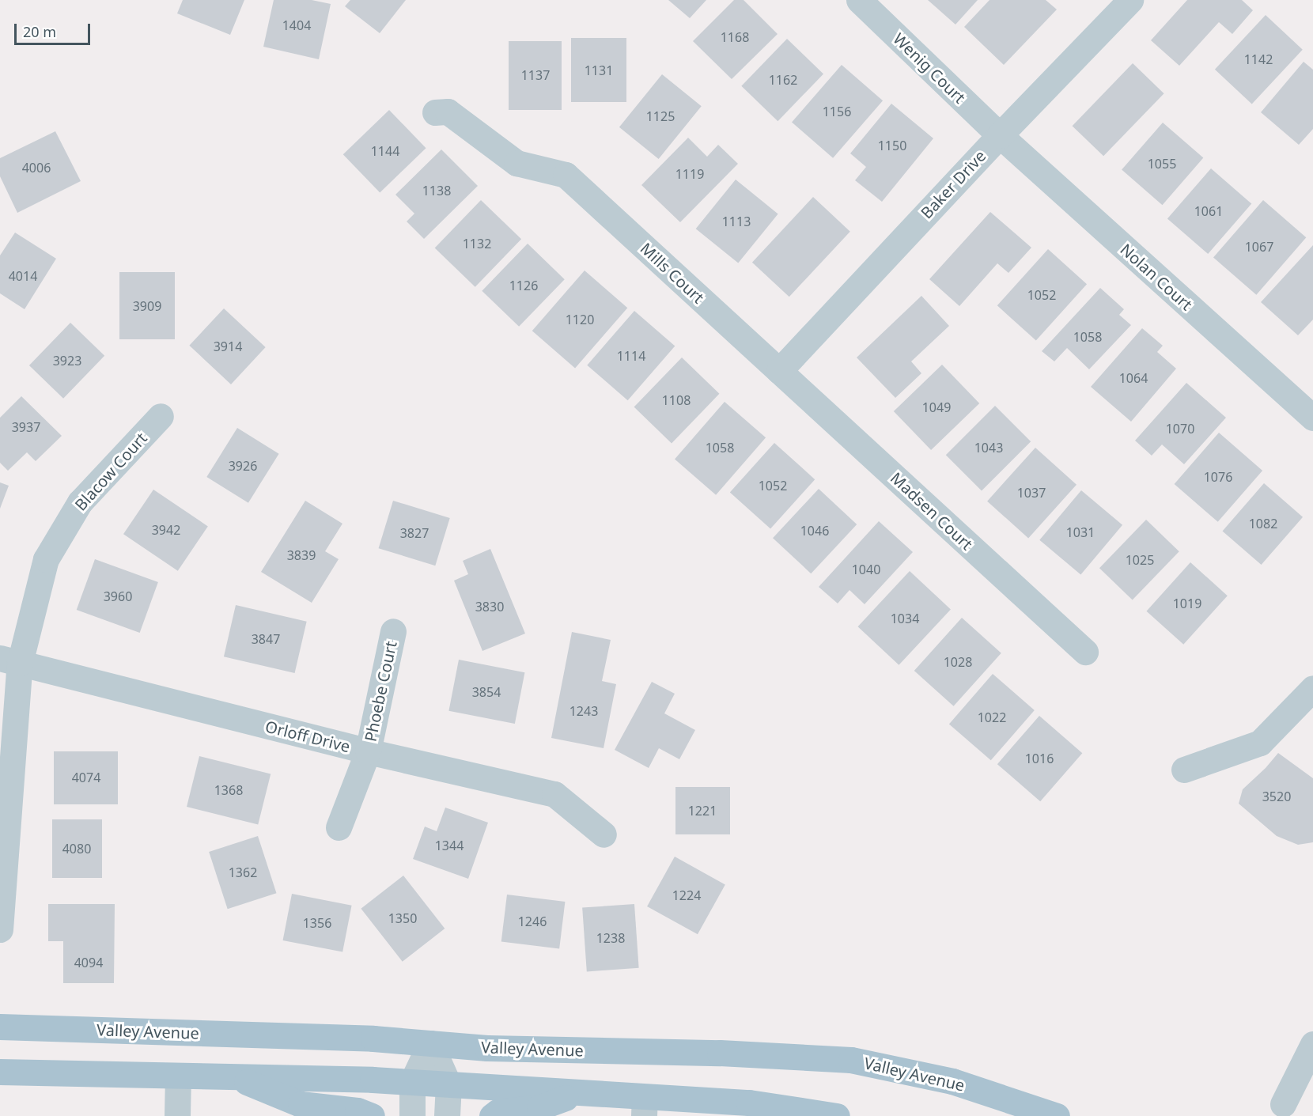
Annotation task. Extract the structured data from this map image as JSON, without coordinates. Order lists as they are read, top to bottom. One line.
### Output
{"streets":{"main road":["Valley Avenue"],"street":["Wenig Court","Baker Drive","Mills Court","Nolan Court","Blacow Court","Madsen Court","Phoebe Court","Orloff Drive"]},"crossings":[["Wenig Court","Baker Drive"],["Wenig Court","Nolan Court"],["Baker Drive","Mills Court"],["Baker Drive","Nolan Court"],["Baker Drive","Madsen Court"],["Mills Court","Madsen Court"],["Blacow Court","Orloff Drive"],["Phoebe Court","Orloff Drive"]],"house_numbers":["1404","1168","1142","1131","1137","1162","1156","1125","1150","1144","1055","4006","1119","1138","1061","1113","1132","1067","4014","1126","1052","3909","1120","1058","3914","1114","3923","1064","1108","1049","3937","1070","1058","1043","3926","1076","1052","1037","1082","3942","1046","1031","3827","3839","1025","1040","3960","1019","3830","1034","3847","1028","3854","1243","1022","1016","4074","1368","3520","1221","1344","4080","1362","1224","1350","1246","1356","1238","4094"],"scale_bar":"20 m"}
